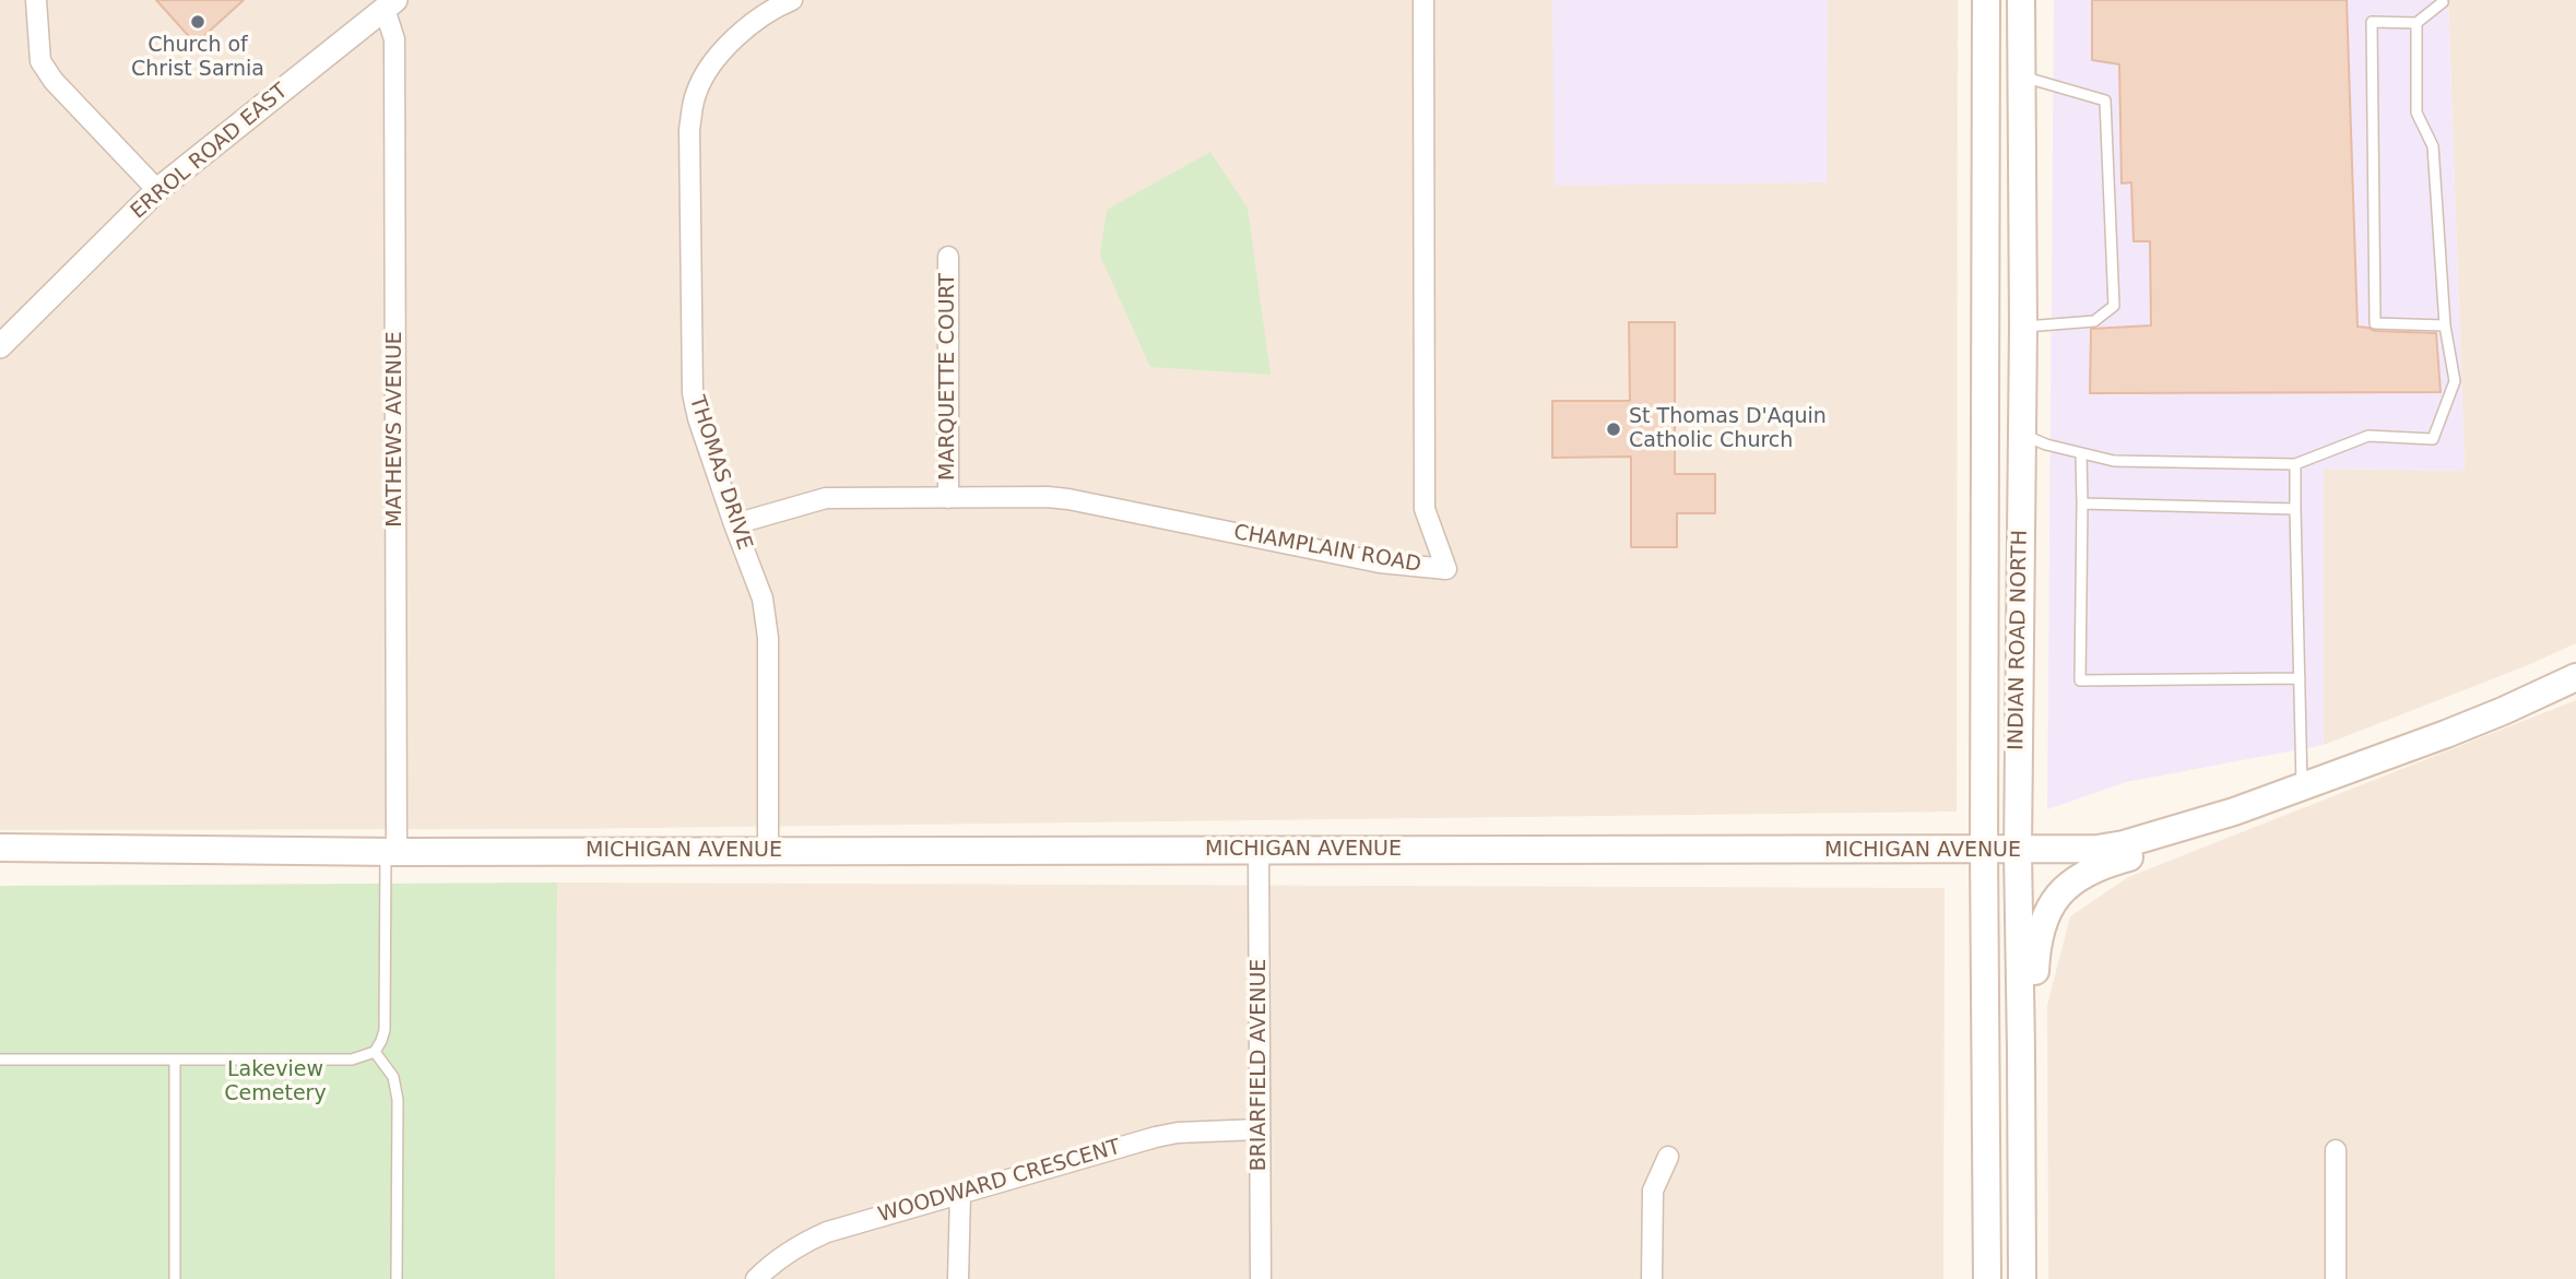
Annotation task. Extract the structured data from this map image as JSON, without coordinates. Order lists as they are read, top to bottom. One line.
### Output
{"streets":{"main road":["INDIAN ROAD NORTH","MICHIGAN AVENUE"],"street":["ERROL ROAD EAST","MARQUETTE COURT","MATHEWS AVENUE","THOMAS DRIVE","CHAMPLAIN ROAD","BRIARFIELD AVENUE","WOODWARD CRESCENT"]},"crossings":[["ERROL ROAD EAST","MATHEWS AVENUE"],["MARQUETTE COURT","CHAMPLAIN ROAD"],["MATHEWS AVENUE","MICHIGAN AVENUE"],["THOMAS DRIVE","CHAMPLAIN ROAD"],["THOMAS DRIVE","MICHIGAN AVENUE"],["INDIAN ROAD NORTH","MICHIGAN AVENUE"],["MICHIGAN AVENUE","BRIARFIELD AVENUE"],["BRIARFIELD AVENUE","WOODWARD CRESCENT"]],"parks":["Lakeview Cemetery"],"places":["Church of Christ Sarnia","St Thomas D'Aquin Catholic Church"]}
